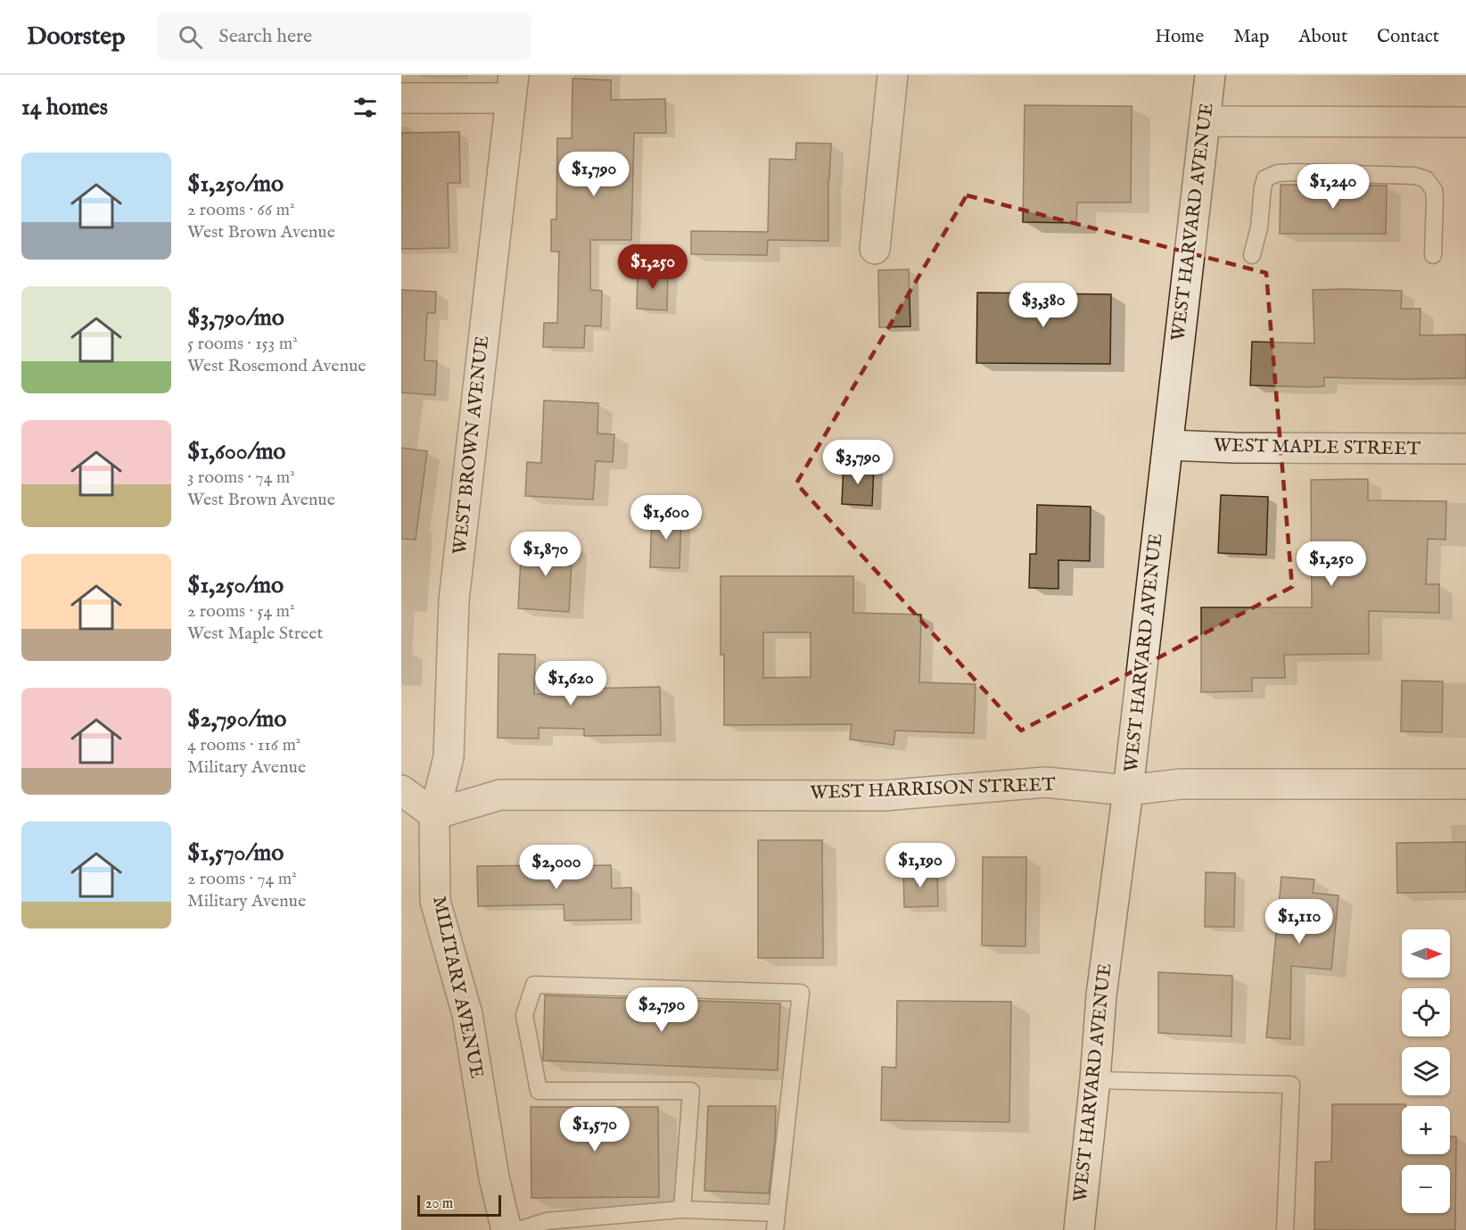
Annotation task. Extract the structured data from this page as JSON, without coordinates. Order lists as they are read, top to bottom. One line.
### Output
{"streets":{"street":["WEST HARVARD AVENUE","WEST BROWN AVENUE","WEST MAPLE STREET","WEST HARRISON STREET","MILITARY AVENUE"]},"crossings":[["WEST HARVARD AVENUE","WEST MAPLE STREET"],["WEST HARVARD AVENUE","WEST HARRISON STREET"],["WEST BROWN AVENUE","WEST HARRISON STREET"],["WEST BROWN AVENUE","MILITARY AVENUE"],["WEST HARRISON STREET","MILITARY AVENUE"]],"scale_bar":"20 m","north":"right","page":{"header":"Doorstep","search":"Search here","nav":["Home","Map","About","Contact"],"heading":"14 homes","list":[{"name":"$1,250/mo","note":"2 rooms · 66 m² · West Brown Avenue"},{"name":"$3,790/mo","note":"5 rooms · 153 m² · West Rosemond Avenue"},{"name":"$1,600/mo","note":"3 rooms · 74 m² · West Brown Avenue"},{"name":"$1,250/mo","note":"2 rooms · 54 m² · West Maple Street"},{"name":"$2,790/mo","note":"4 rooms · 116 m² · Military Avenue"},{"name":"$1,570/mo","note":"2 rooms · 74 m² · Military Avenue"}],"price":["$1,790","$1,240","$1,250","$3,380","$3,790","$1,600","$1,870","$1,250","$1,620","$1,190","$2,000","$1,110","$2,790","$1,570"],"map_buttons":["+","−"],"scale":"20 m"}}
